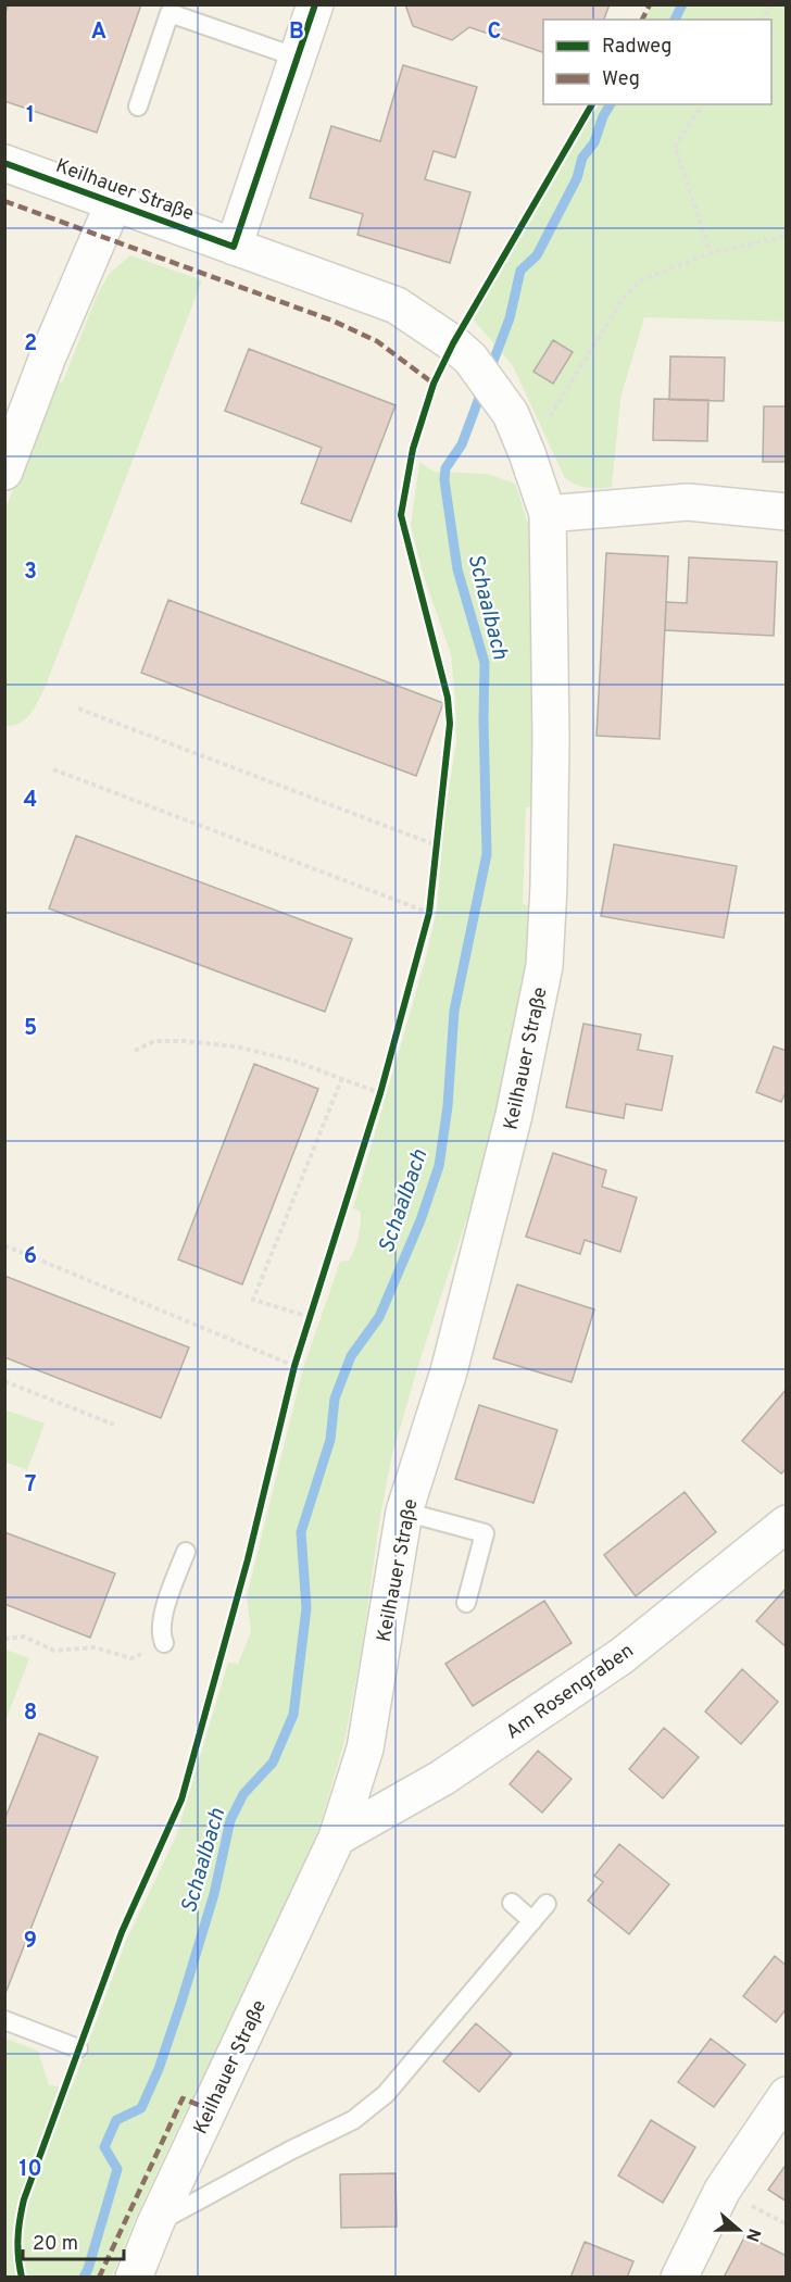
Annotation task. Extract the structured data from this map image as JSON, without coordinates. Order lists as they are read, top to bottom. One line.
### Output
{"streets":{"street":["Keilhauer Straße","Am Rosengraben"]},"crossings":[["Keilhauer Straße","Am Rosengraben"]],"water":["Schaalbach"],"legend":["Radweg","Weg"],"scale_bar":"20 m","north":"right","grid":{"columns":["A","B","C"],"rows":["1","2","3","4","5","6","7","8","9","10"]}}
